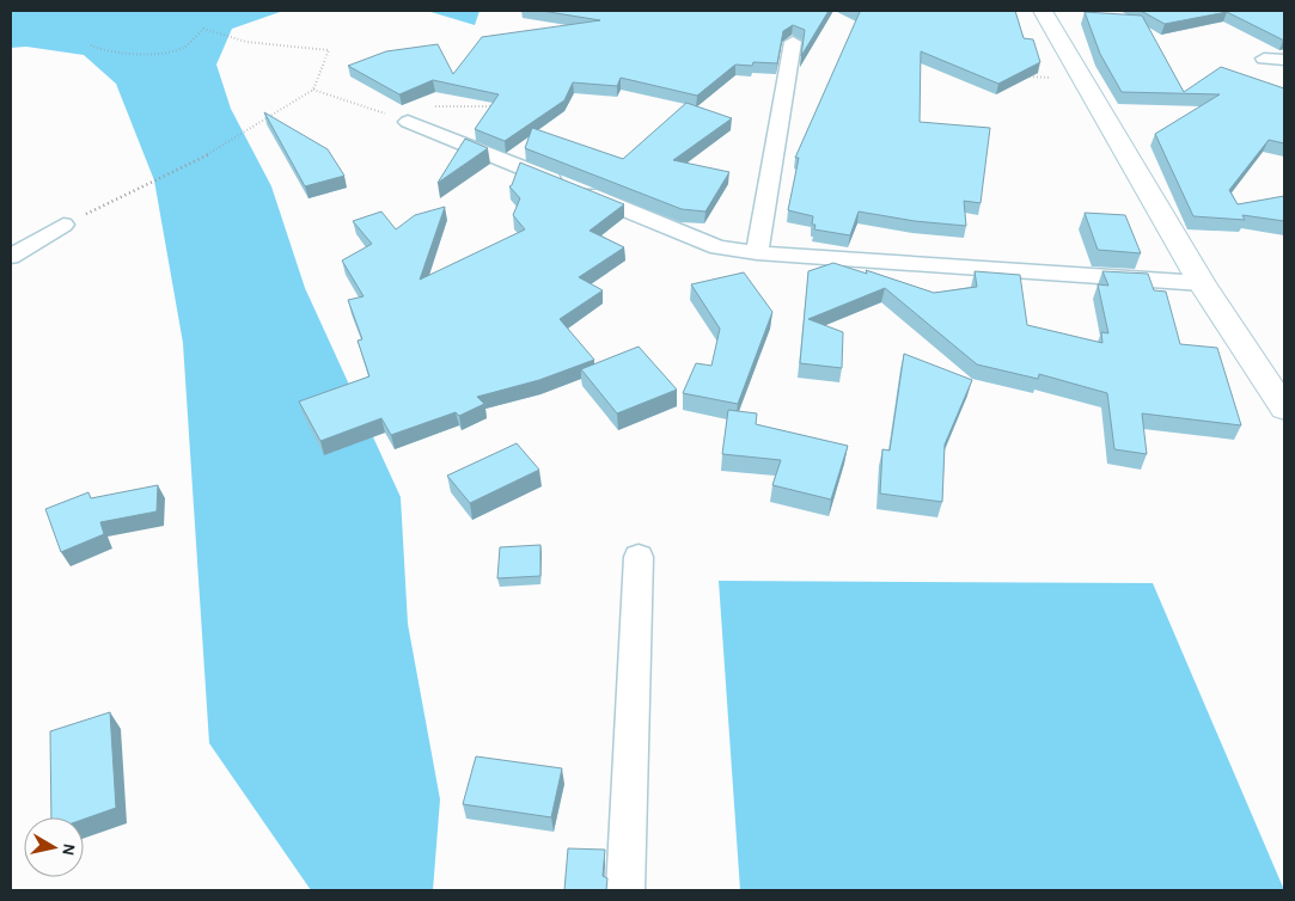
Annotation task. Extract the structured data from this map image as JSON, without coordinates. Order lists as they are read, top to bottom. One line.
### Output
{"north":"right"}
